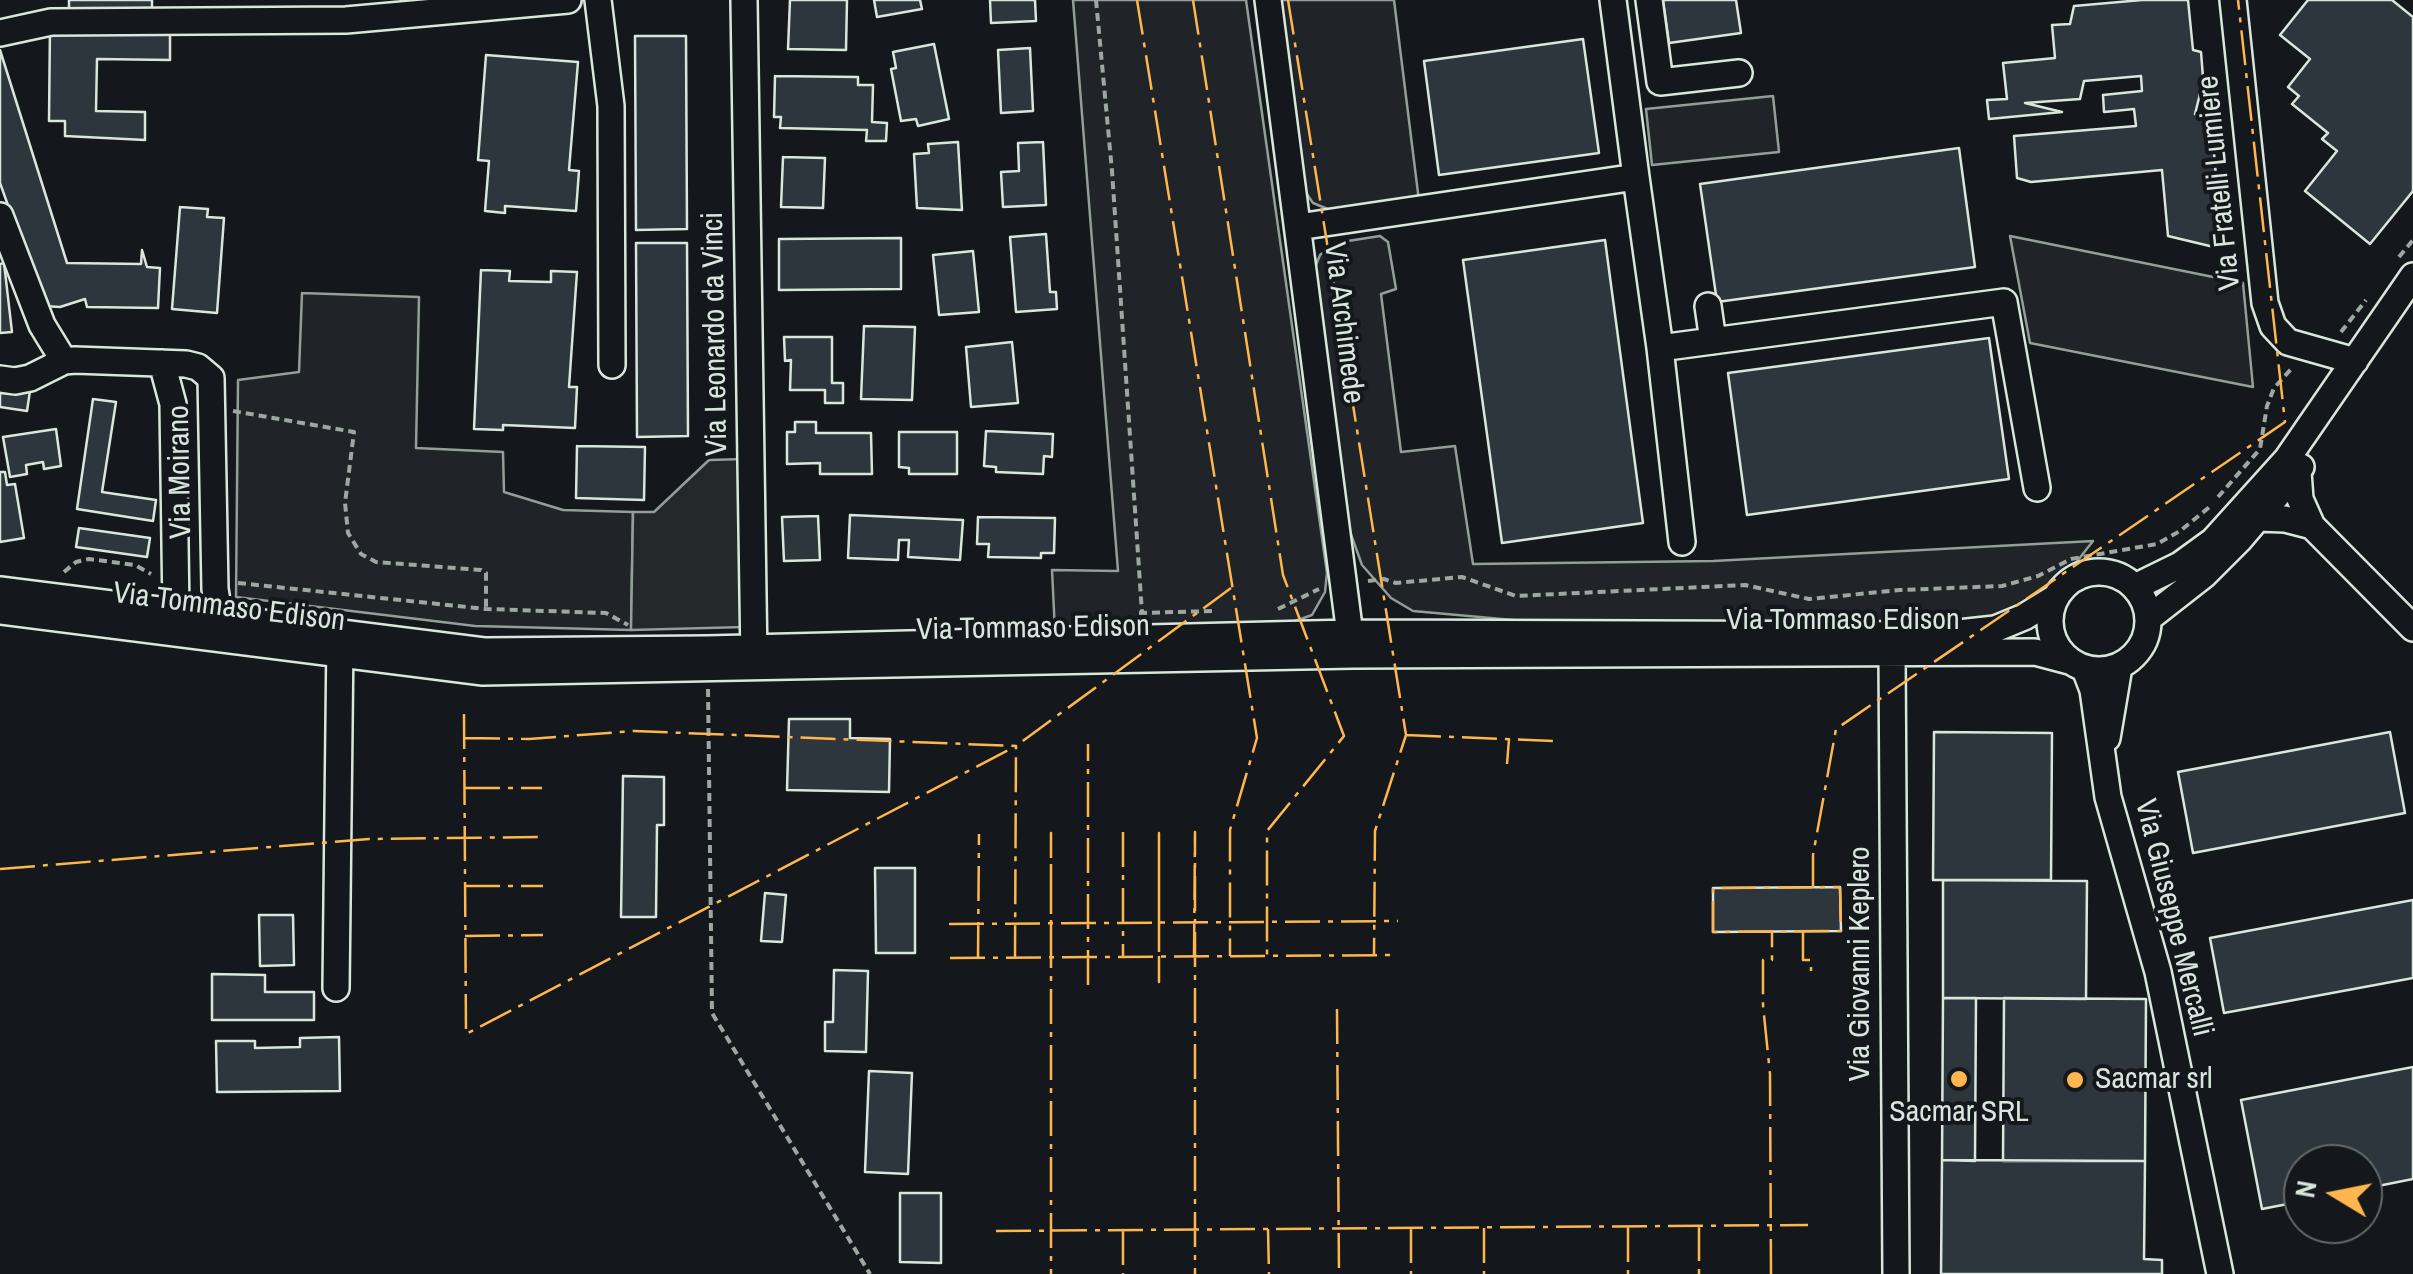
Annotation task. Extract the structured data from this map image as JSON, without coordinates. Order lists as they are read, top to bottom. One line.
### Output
{"streets":{"street":["Via Fratelli Lumiere","Via Archimede","Via Leonardo da Vinci","Via Moirano","Via Tommaso Edison","Via Giuseppe Mercalli","Via Giovanni Keplero"]},"crossings":[["Via Archimede","Via Tommaso Edison"],["Via Leonardo da Vinci","Via Tommaso Edison"],["Via Moirano","Via Tommaso Edison"],["Via Tommaso Edison","Via Giuseppe Mercalli"],["Via Tommaso Edison","Via Giovanni Keplero"]],"places":["Sacmar SRL","Sacmar srl"],"north":"left"}
